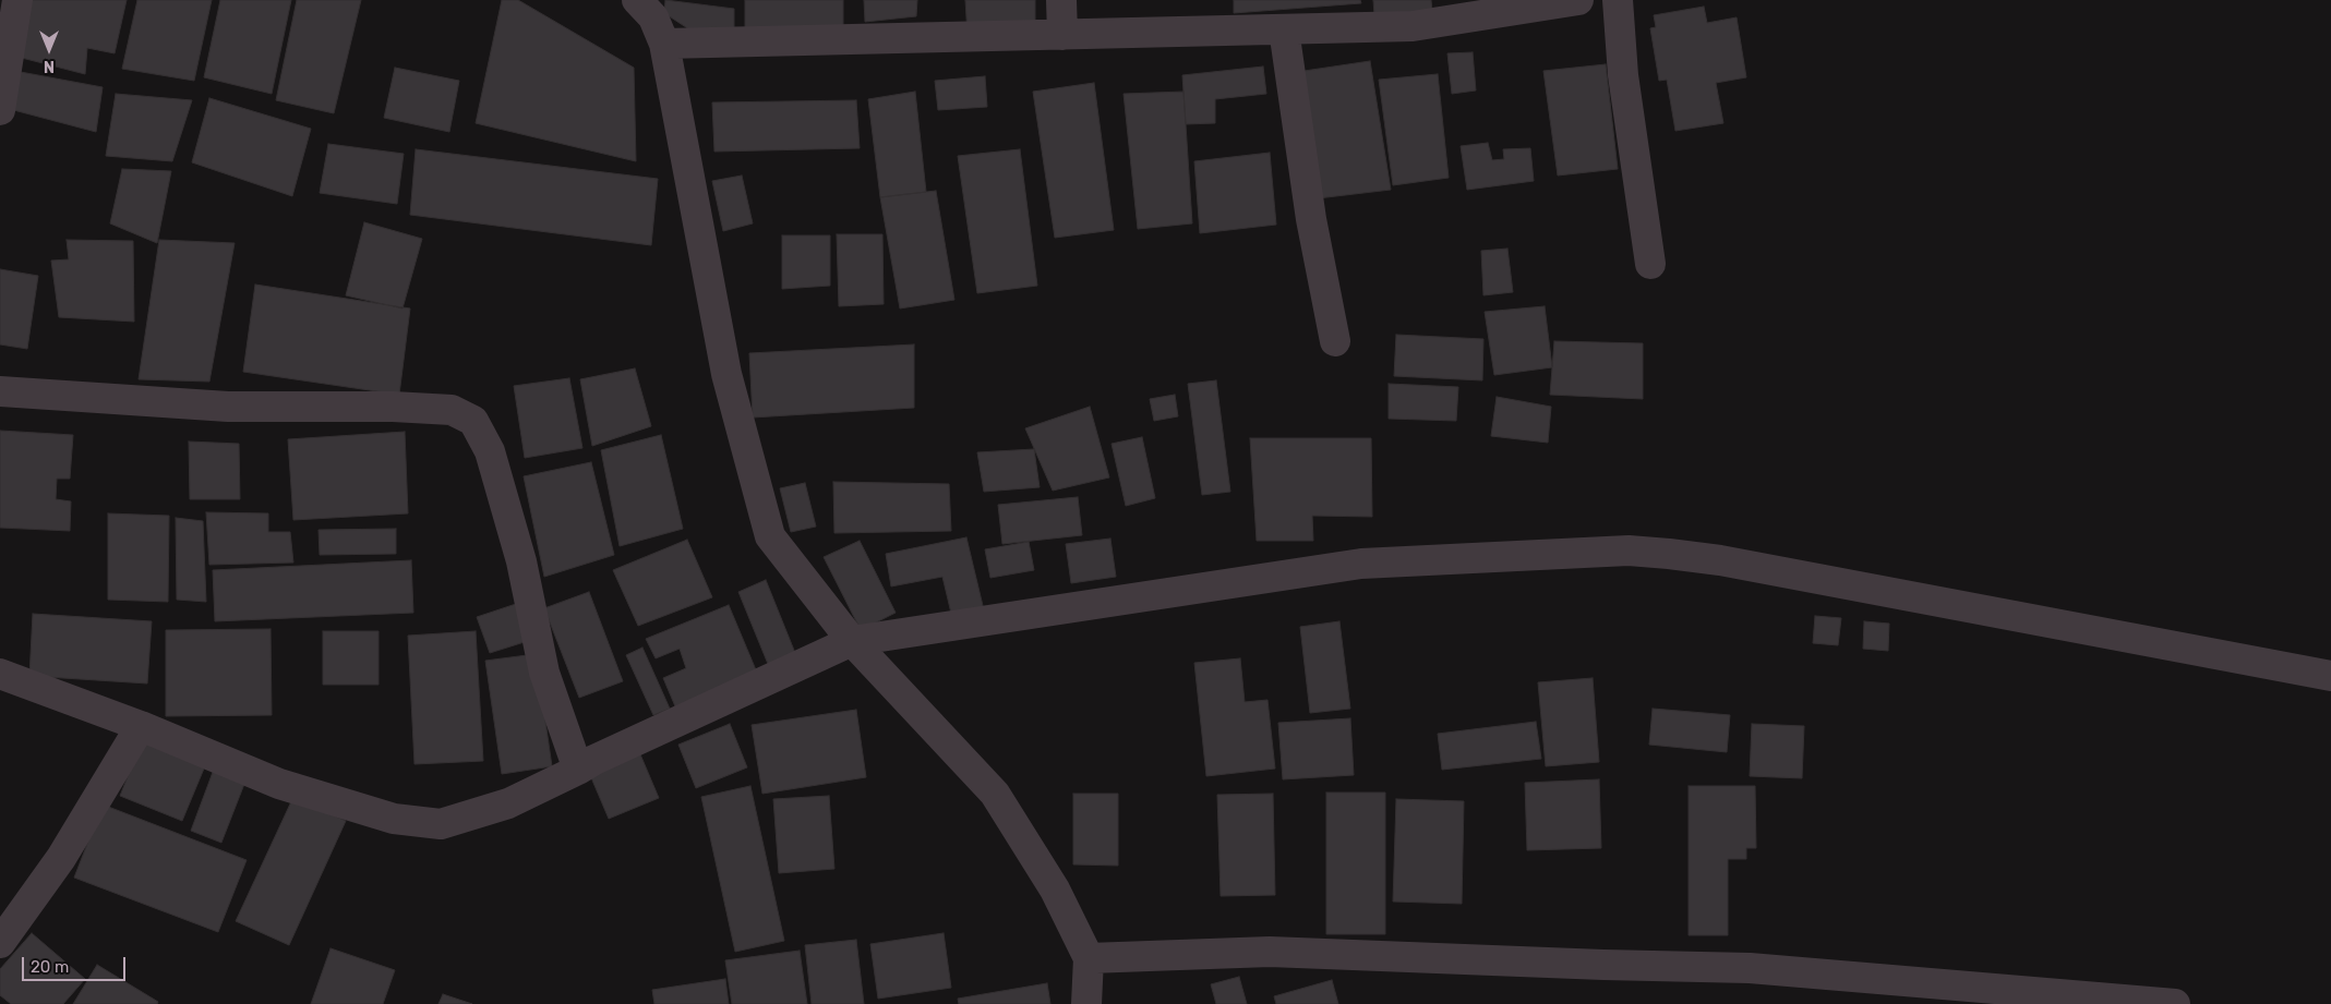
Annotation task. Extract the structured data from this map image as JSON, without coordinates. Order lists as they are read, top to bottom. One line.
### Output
{"scale_bar":"20 m","north":"bottom"}
